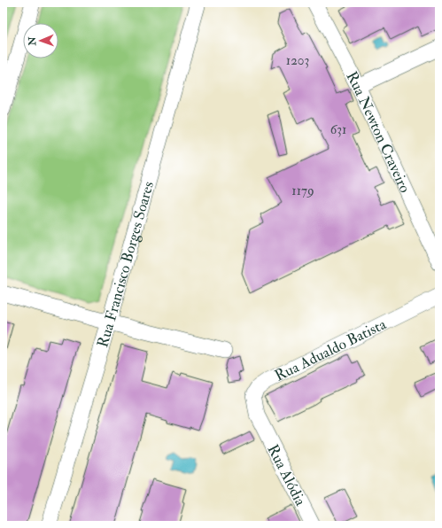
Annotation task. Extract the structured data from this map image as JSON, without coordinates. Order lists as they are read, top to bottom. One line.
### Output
{"streets":{"street":["Rua Newton Craveiro","Rua Francisco Borges Soares","Rua Adualdo Batista","Rua Alódia"]},"crossings":[["Rua Adualdo Batista","Rua Alódia"]],"house_numbers":["1203","631","1179"],"north":"left"}
